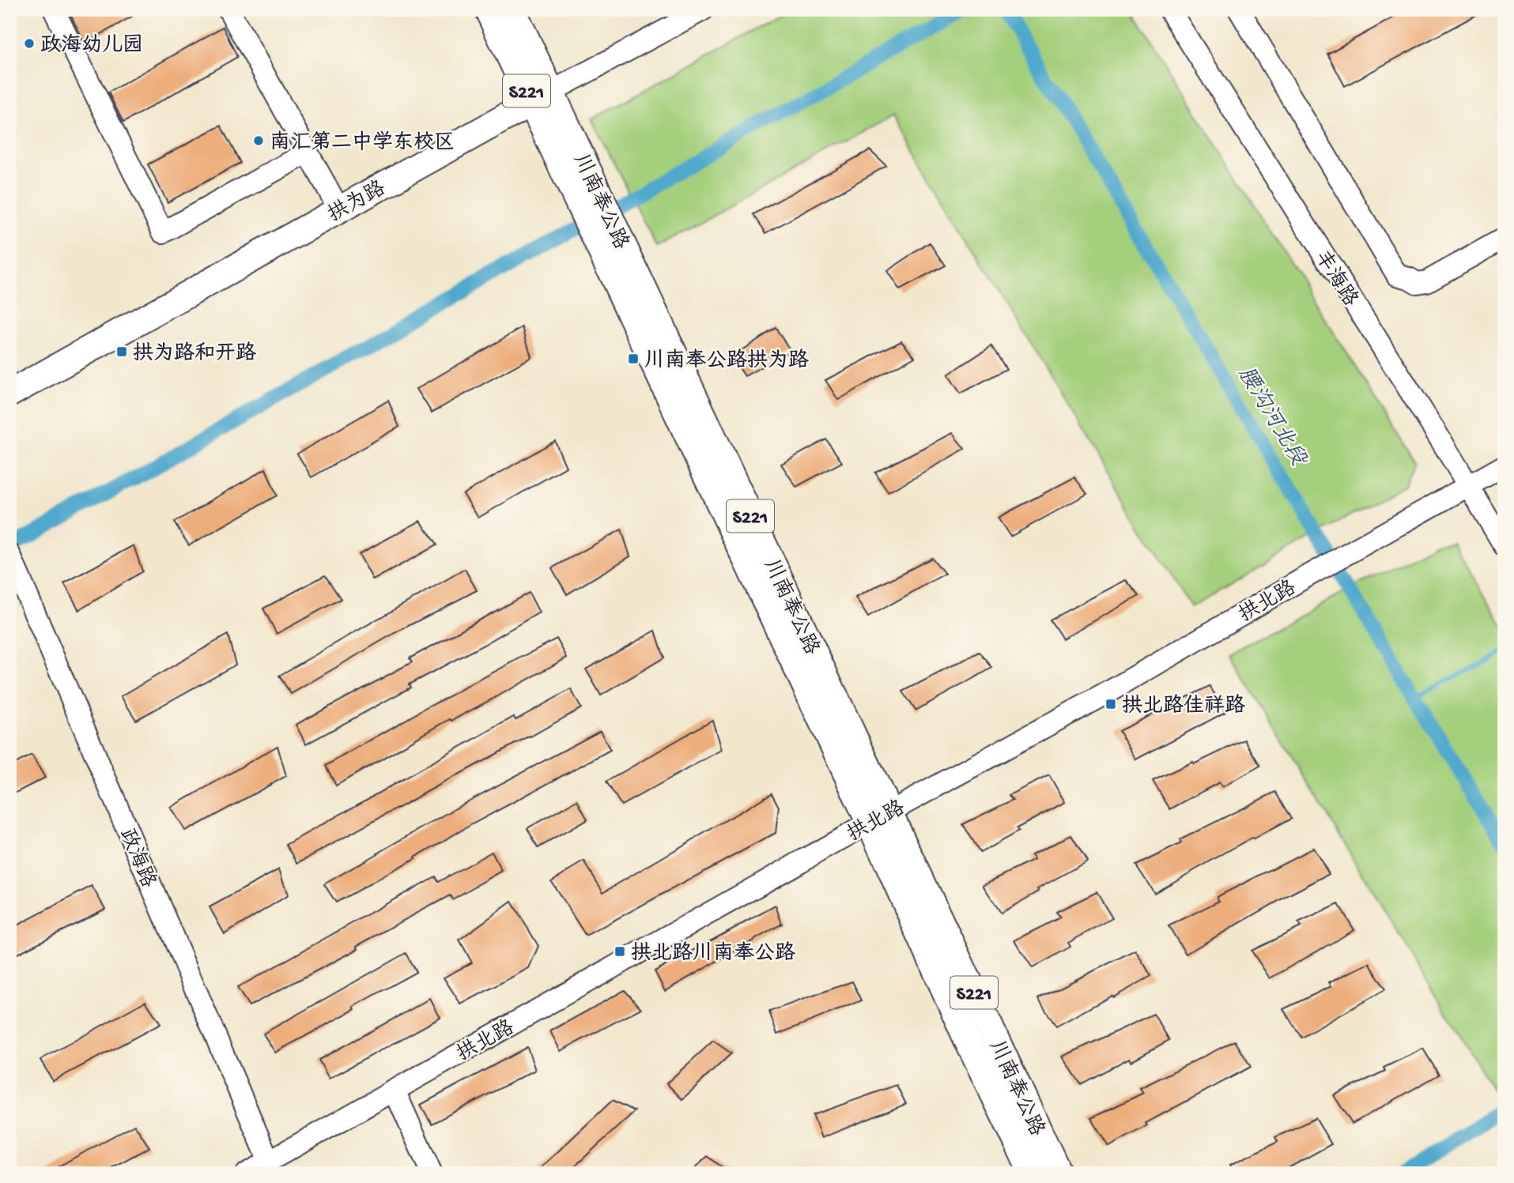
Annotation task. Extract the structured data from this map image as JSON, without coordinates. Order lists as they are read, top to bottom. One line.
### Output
{"streets":{"main road":["S221","拱为路","川南奉公路"],"street":["丰海路","拱北路","政海路"]},"crossings":[["拱为路","川南奉公路"],["川南奉公路","拱北路"],["丰海路","拱北路"],["拱北路","政海路"]],"water":["腰沟河北段"],"places":{"other":["政海幼儿园","南汇第二中学东校区"],"transit":["拱为路和开路","川南奉公路拱为路","拱北路佳祥路","拱北路川南奉公路"]}}
